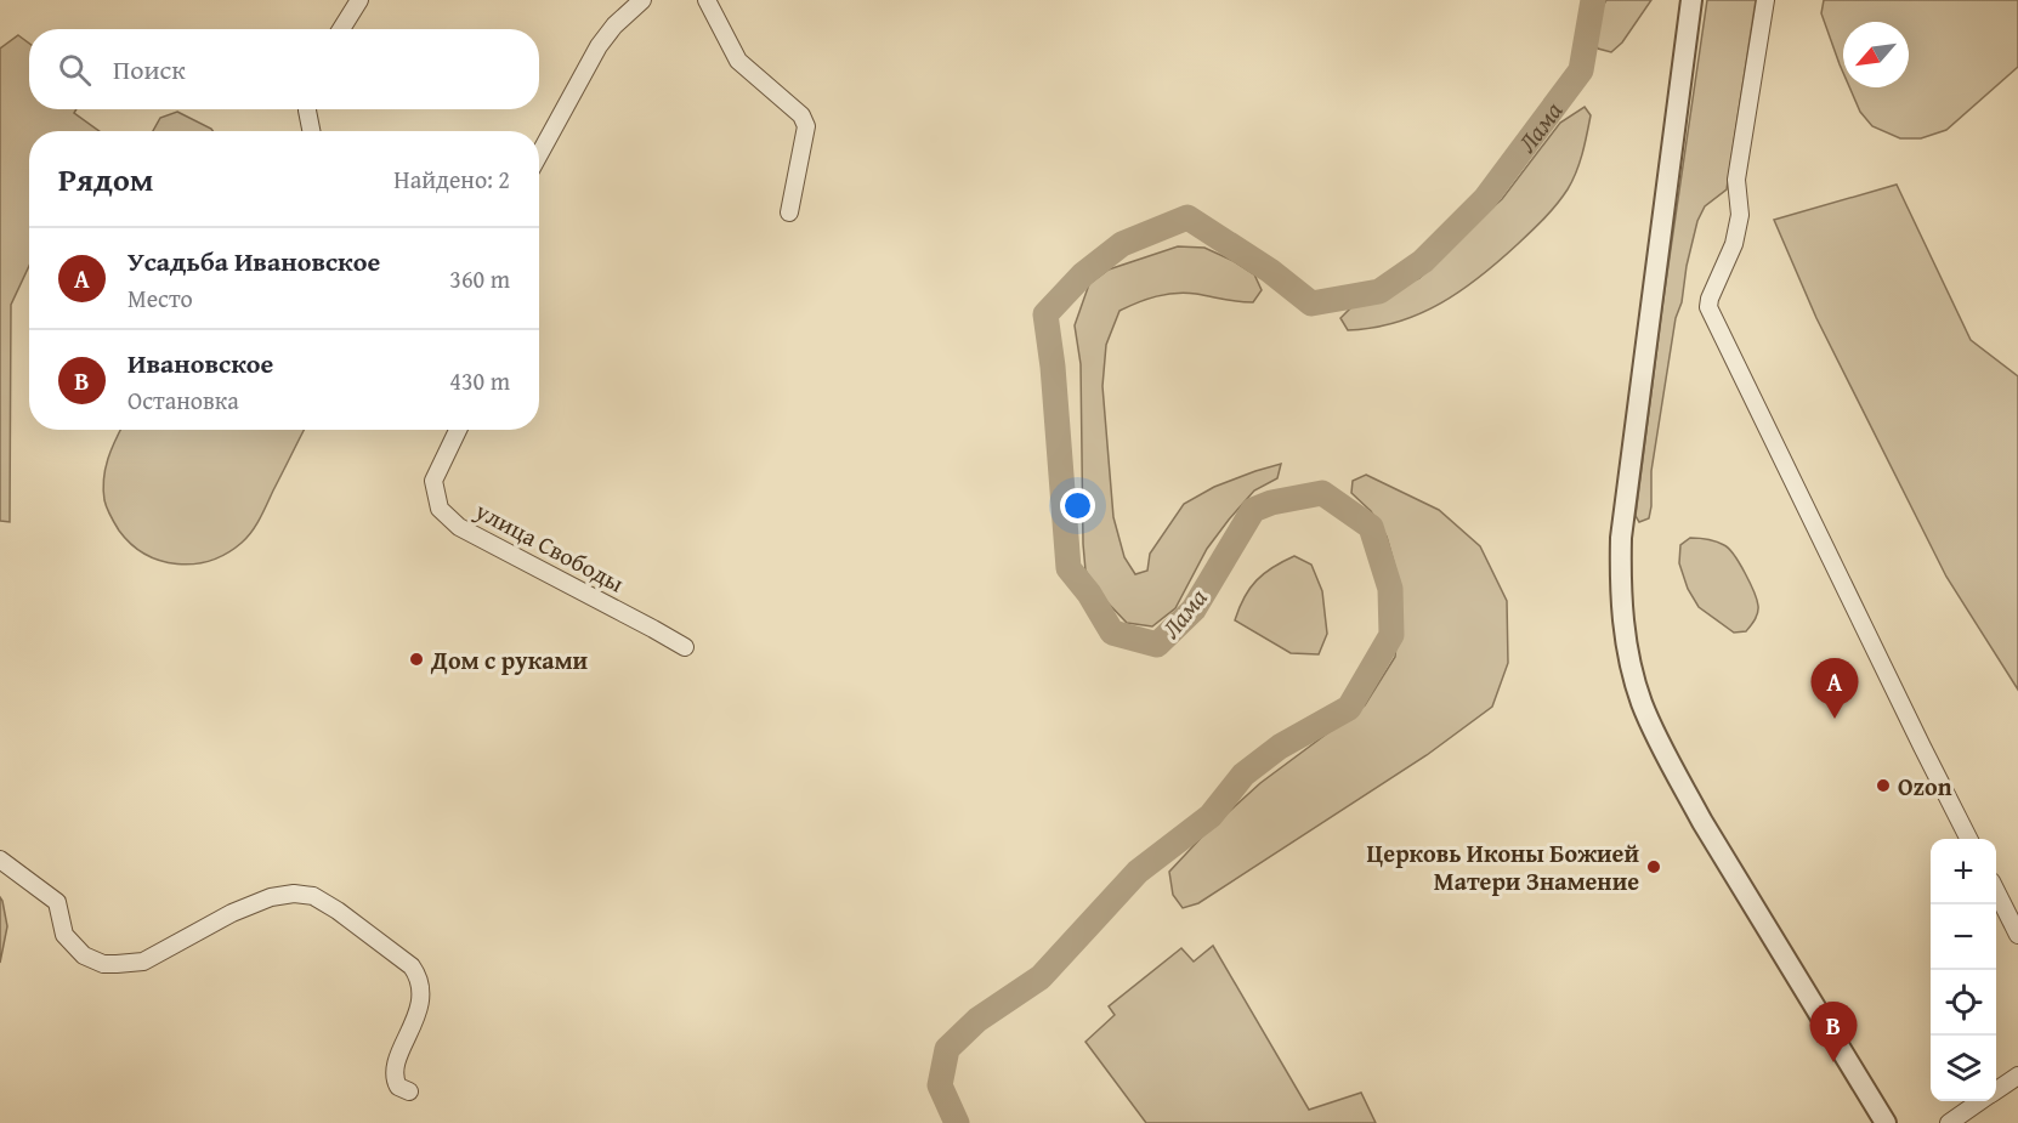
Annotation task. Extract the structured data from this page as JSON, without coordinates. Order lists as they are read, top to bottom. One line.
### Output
{"streets":{"street":["улица Свободы"]},"water":["Лама"],"places":["Дом с руками","Ozon","Церковь Иконы Божией Матери Знамение"],"north":"bottom left","page":{"search":"Поиск","heading":["Рядом","Найдено: 2"],"list":[{"mark":"A","name":"Усадьба Ивановское","note":"Место","value":"360 m"},{"mark":"B","name":"Ивановское","note":"Остановка","value":"430 m"}],"pins":["A","B"],"map_buttons":["+","−"]}}
